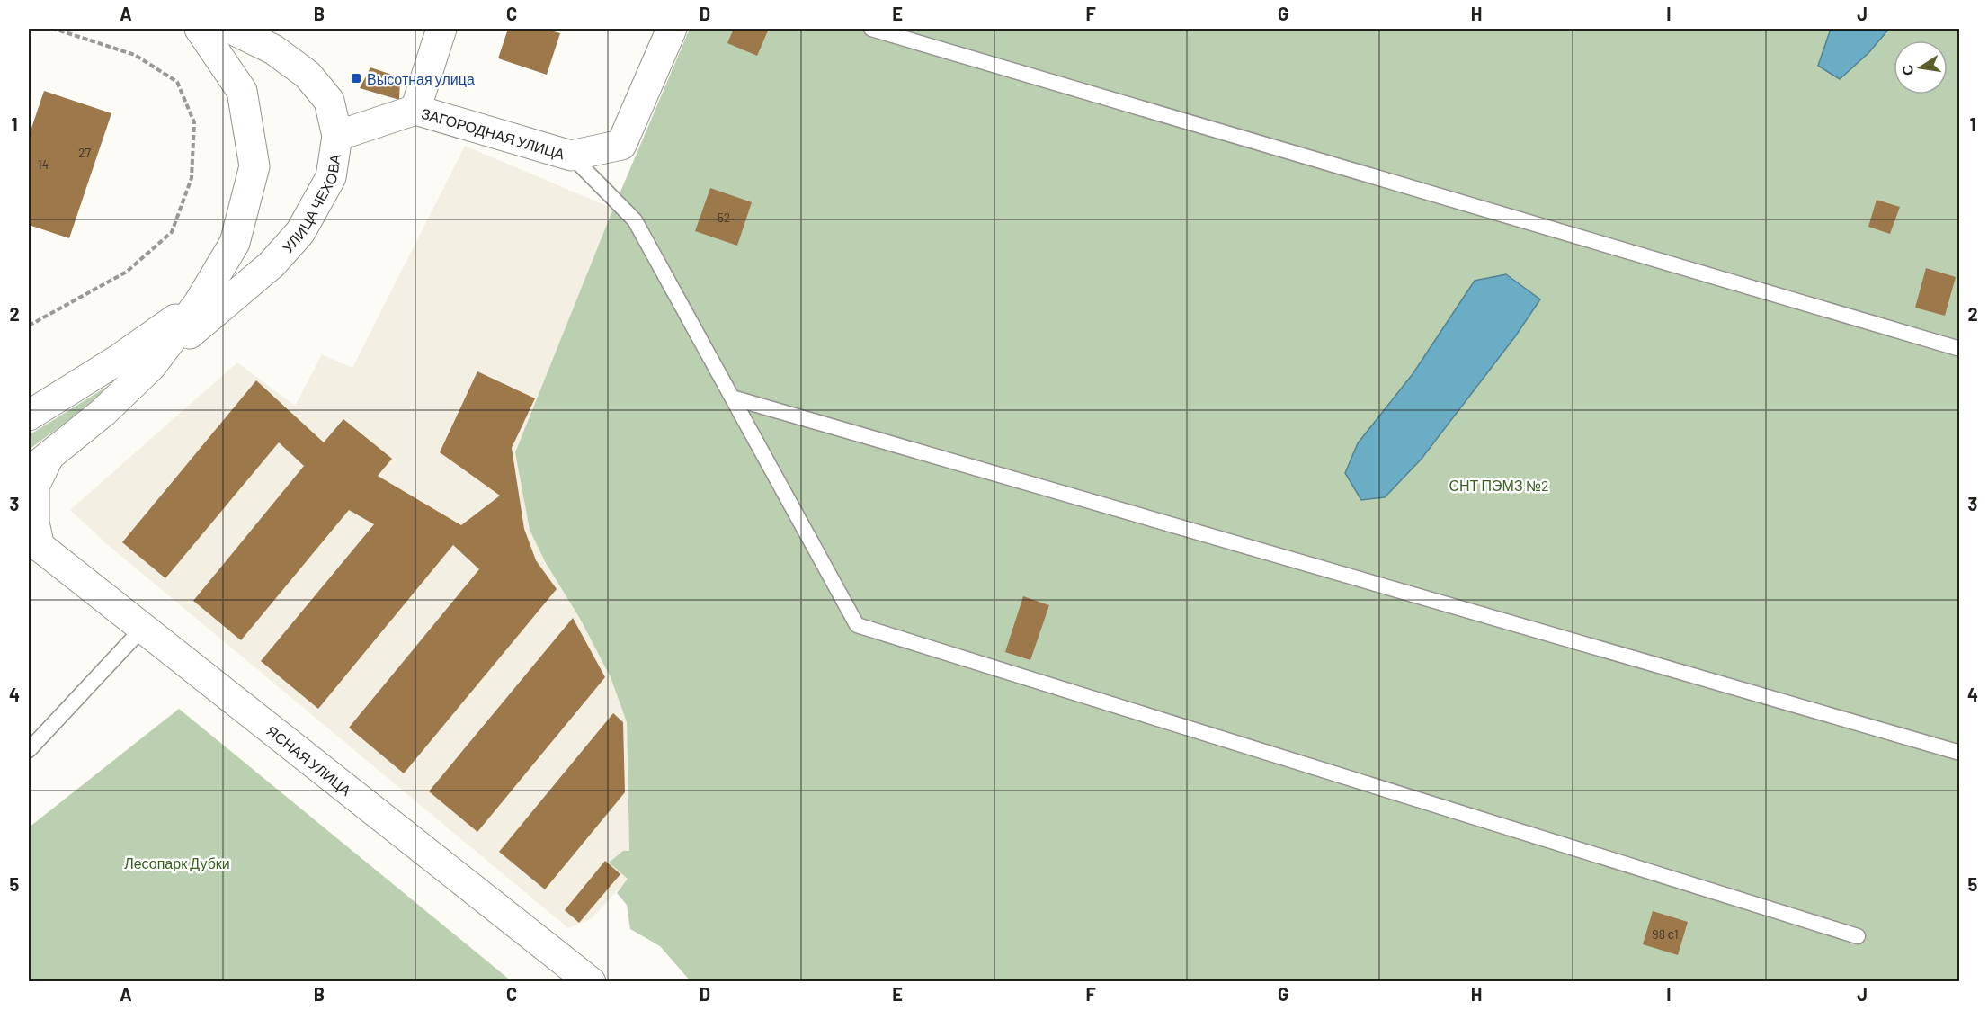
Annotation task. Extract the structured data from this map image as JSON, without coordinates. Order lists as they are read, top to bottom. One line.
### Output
{"streets":{"street":["ЗАГОРОДНАЯ УЛИЦА","УЛИЦА ЧЕХОВА","ЯСНАЯ УЛИЦА"]},"crossings":[["ЗАГОРОДНАЯ УЛИЦА","УЛИЦА ЧЕХОВА"]],"parks":["СНТ ПЭМЗ №2","Лесопарк Дубки"],"places":{"transit":["Высотная улица"]},"house_numbers":["27","14","52","98 с1"],"north":"left","grid":{"columns":["A","B","C","D","E","F","G","H","I","J"],"rows":["1","2","3","4","5"]}}
